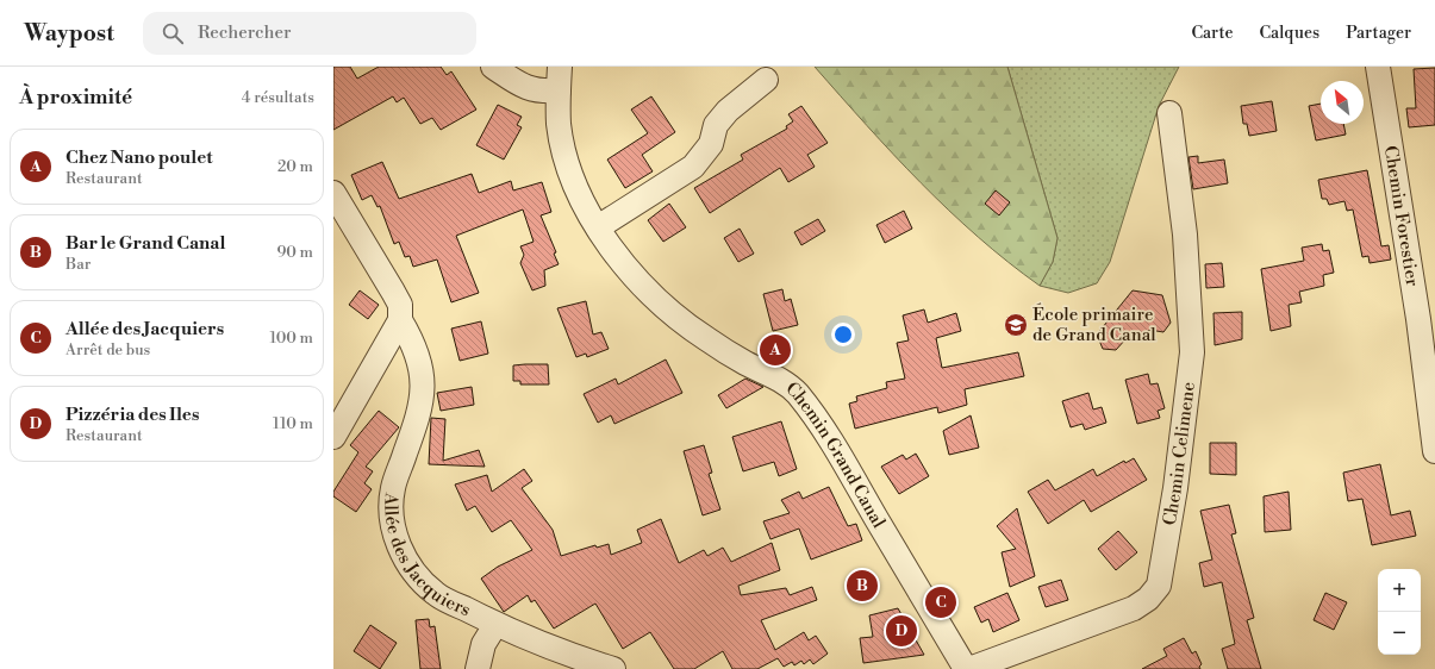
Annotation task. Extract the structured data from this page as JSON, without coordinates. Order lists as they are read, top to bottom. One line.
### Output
{"streets":{"street":["Chemin Forestier","Chemin Celimene","Chemin Grand Canal","Allée des Jacquiers"]},"crossings":[["Chemin Celimene","Chemin Grand Canal"]],"places":{"school or university":["École primaire de Grand Canal"]},"north":"top left","page":{"header":"Waypost","search":"Rechercher","nav":["Carte","Calques","Partager"],"heading":["À proximité","4 résultats"],"list":[{"mark":"A","name":"Chez Nano poulet","note":"Restaurant","value":"20 m"},{"mark":"B","name":"Bar le Grand Canal","note":"Bar","value":"90 m"},{"mark":"C","name":"Allée des Jacquiers","note":"Arrêt de bus","value":"100 m"},{"mark":"D","name":"Pizzéria des Iles","note":"Restaurant","value":"110 m"}],"pins":["A","B","C","D"],"map_buttons":["+","−"]}}
